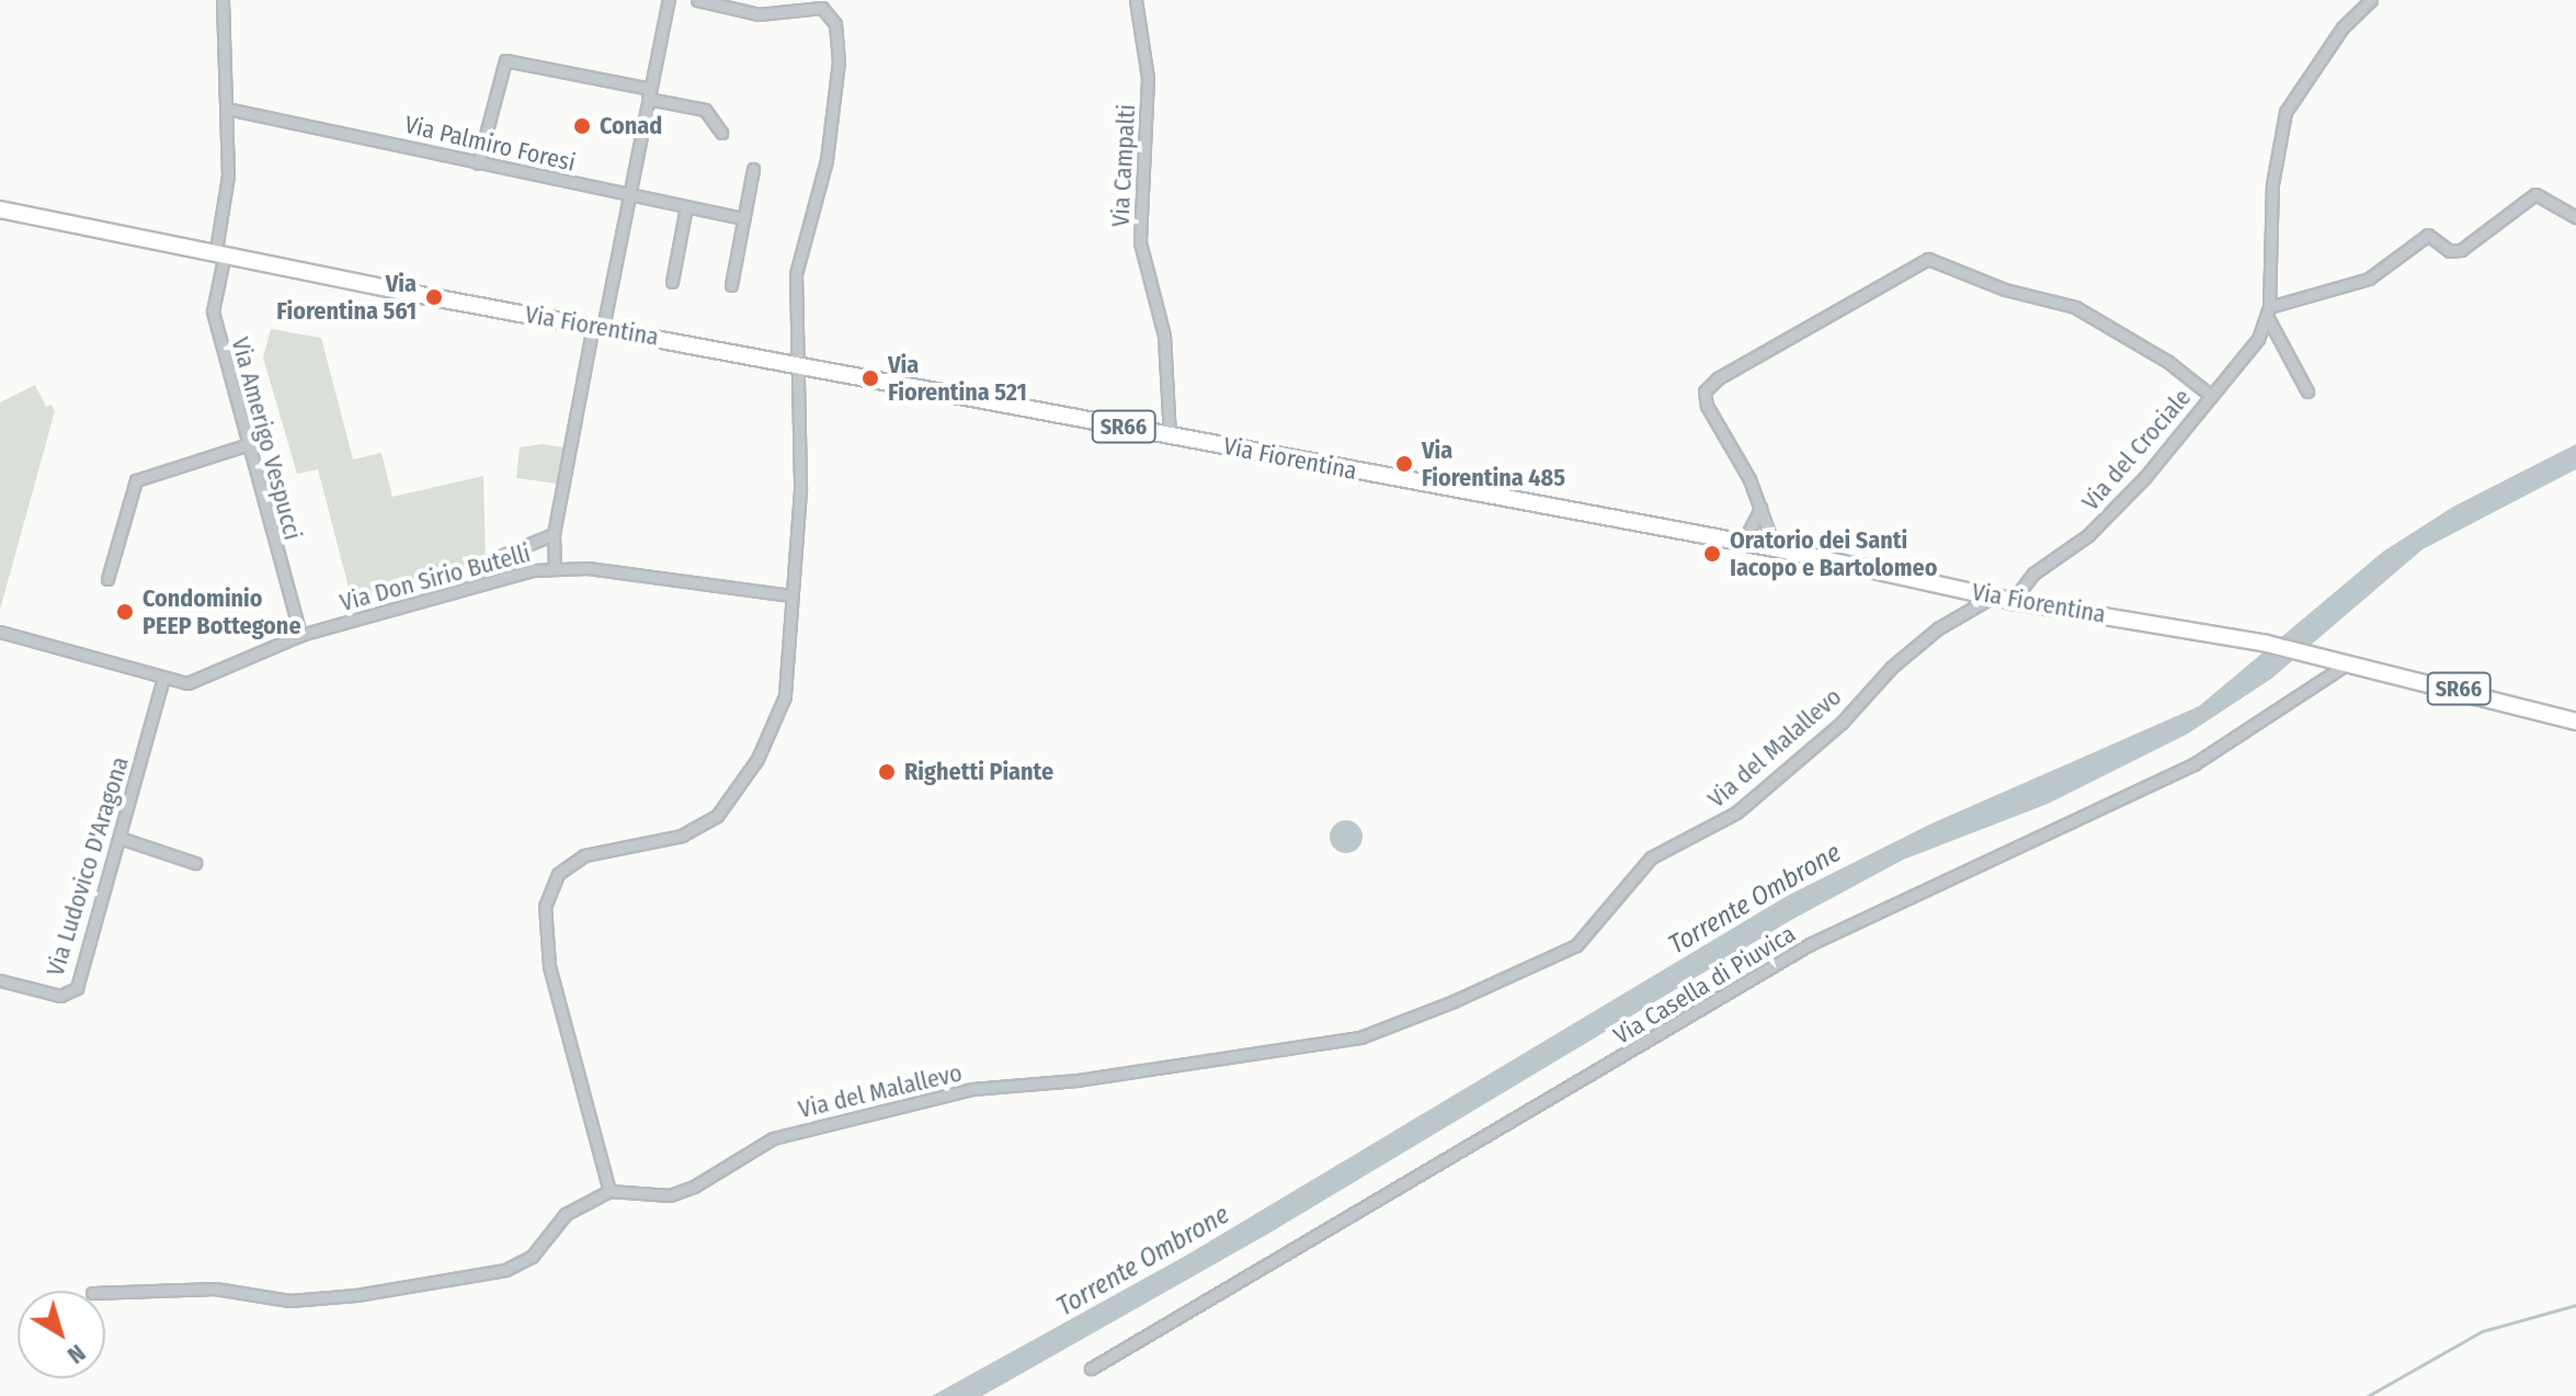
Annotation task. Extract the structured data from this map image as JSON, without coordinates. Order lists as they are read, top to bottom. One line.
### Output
{"streets":{"main road":["Via Fiorentina","SR66"],"street":["Via Palmiro Foresi","Via Campalti","Via Amerigo Vespucci","Via del Crociale","Via Don Sirio Butelli","Via del Malallevo","Via Ludovico D'Aragona","Via Casella di Piuvica"]},"crossings":[["Via Palmiro Foresi","Via Amerigo Vespucci"],["Via Campalti","Via Fiorentina"],["Via Fiorentina","Via Amerigo Vespucci"],["Via Fiorentina","Via del Crociale"],["Via Fiorentina","Via del Malallevo"],["Via Fiorentina","Via Casella di Piuvica"],["Via Amerigo Vespucci","Via Don Sirio Butelli"],["Via Don Sirio Butelli","Via Ludovico D'Aragona"]],"water":["Torrente Ombrone"],"places":["Conad","Via Fiorentina 561","Via Fiorentina 521","Via Fiorentina 485","Oratorio dei Santi Iacopo e Bartolomeo","Condominio PEEP Bottegone","Righetti Piante"],"north":"bottom right"}
